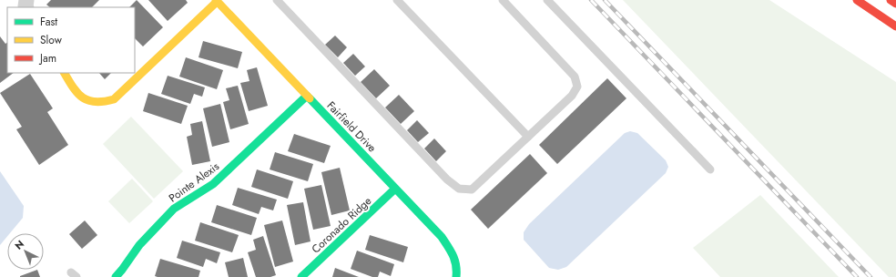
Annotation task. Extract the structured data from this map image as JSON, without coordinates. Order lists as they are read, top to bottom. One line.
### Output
{"streets":{"main road":["Fairfield Drive","Pointe Alexis","Coronado Ridge"]},"crossings":[["Fairfield Drive","Pointe Alexis"],["Fairfield Drive","Coronado Ridge"]],"legend":["Fast","Slow","Jam"],"north":"top left"}
